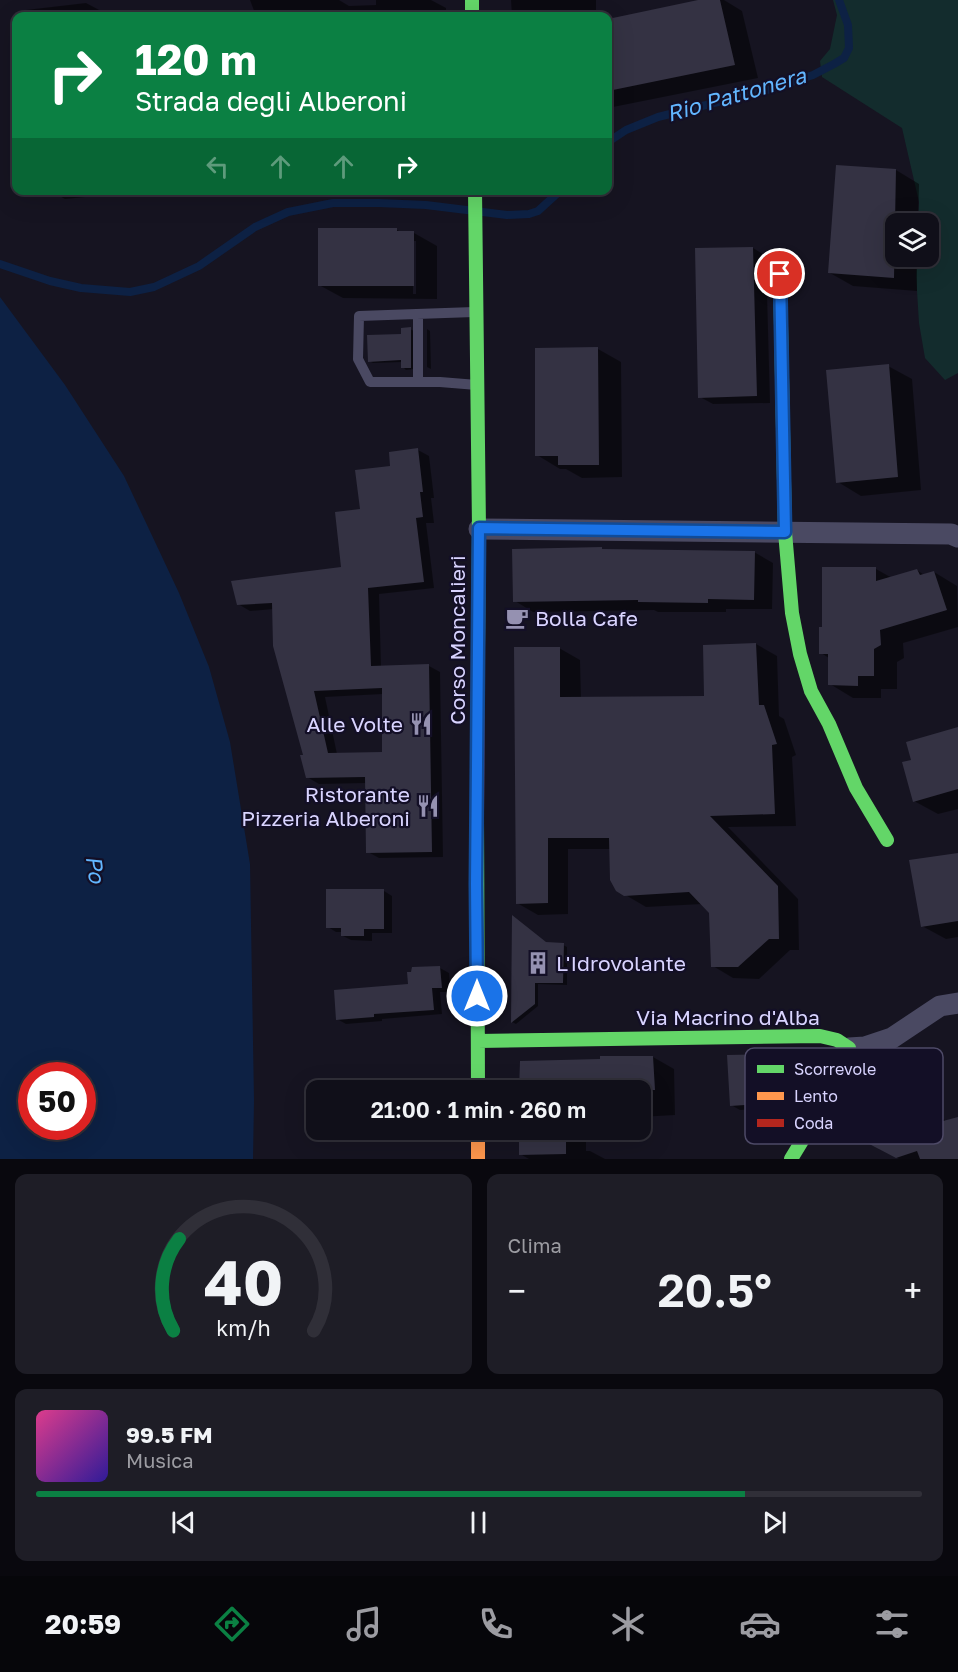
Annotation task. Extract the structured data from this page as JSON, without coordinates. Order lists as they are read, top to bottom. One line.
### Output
{"streets":{"street":["Corso Moncalieri","Via Macrino d'Alba"]},"crossings":[["Corso Moncalieri","Via Macrino d'Alba"]],"water":["Rio Pattonera","Po"],"places":{"cafe":["Bolla Cafe"],"restaurant":["Alle Volte","Ristorante Pizzeria Alberoni"],"building":["L'Idrovolante"]},"legend":["Scorrevole","Lento","Coda"],"page":{"turn":["120 m","Strada degli Alberoni"],"limit":"50","trip":"21:00 · 1 min · 260 m","tile":"Clima","heat":["−","20.5°","+"],"song":["99.5 FM","Musica"],"tabs":"20:59","gauge":["40","km/h"]}}
